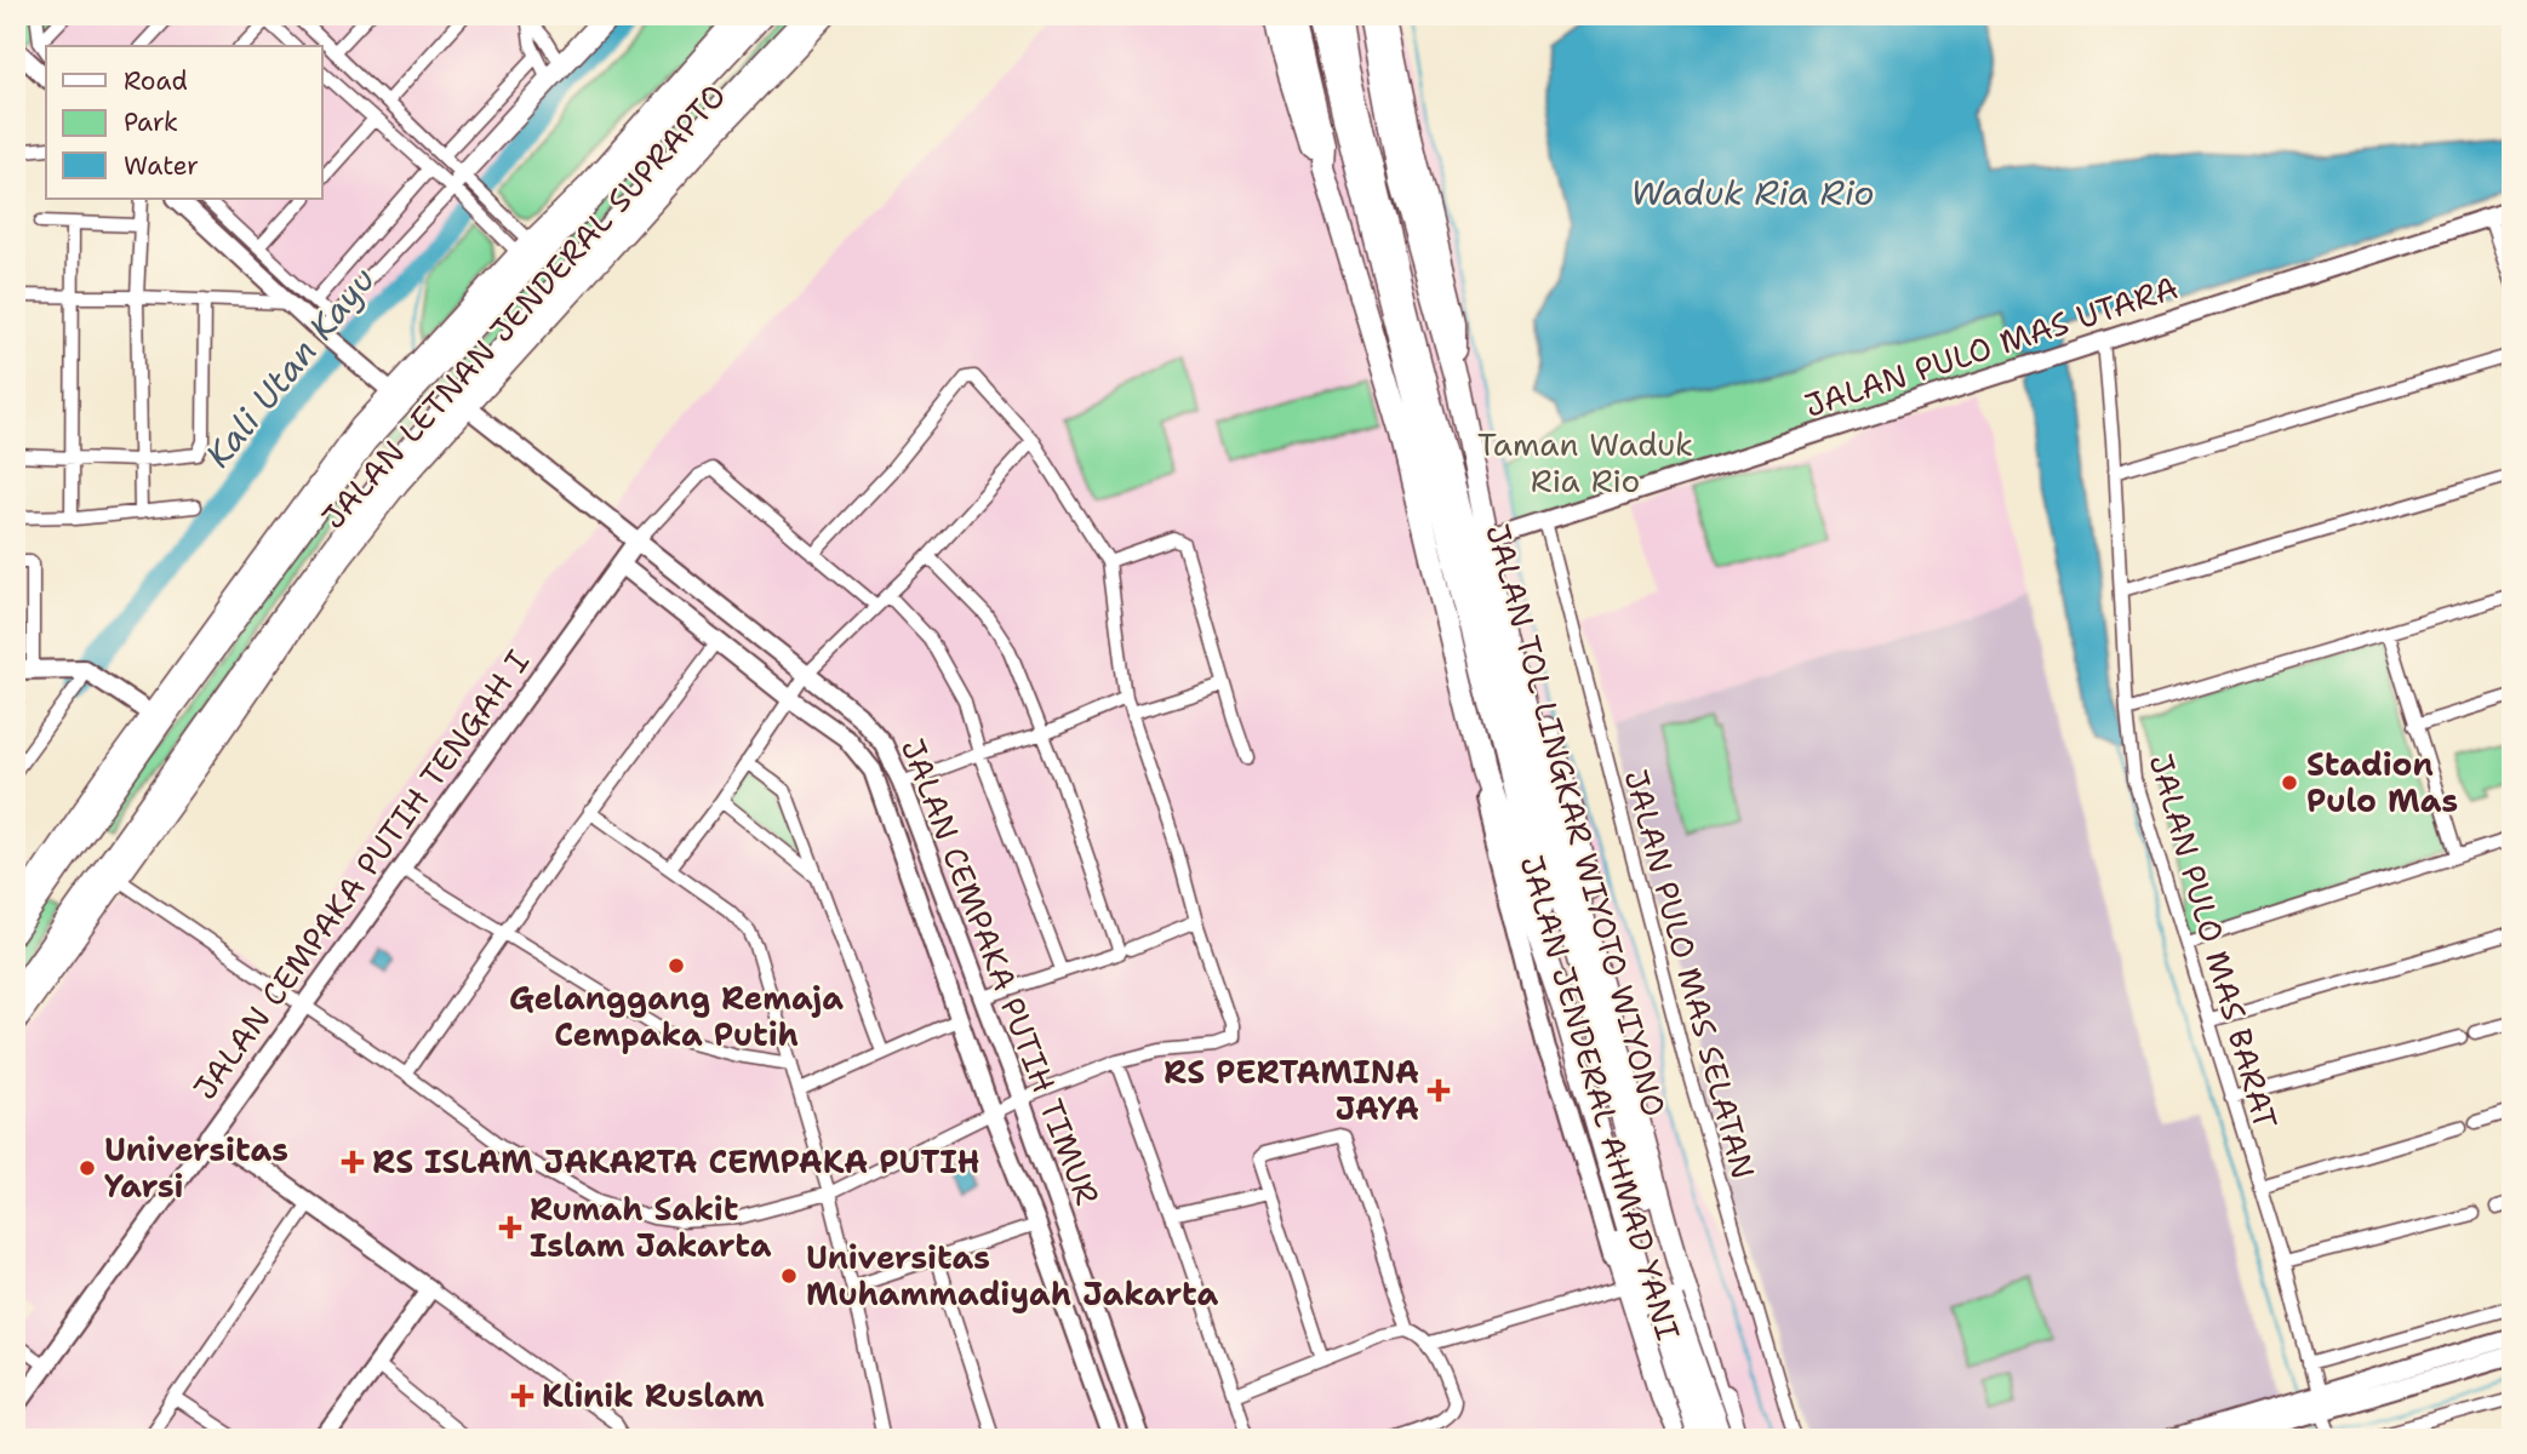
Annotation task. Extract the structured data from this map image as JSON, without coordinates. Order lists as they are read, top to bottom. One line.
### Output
{"streets":{"highway":["JALAN TOL LINGKAR WIYOTO WIYONO","JALAN JENDERAL AHMAD YANI"],"main road":["JALAN LETNAN JENDERAL SUPRAPTO"],"street":["JALAN PULO MAS UTARA","JALAN CEMPAKA PUTIH TENGAH I","JALAN PULO MAS BARAT","JALAN CEMPAKA PUTIH TIMUR","JALAN PULO MAS SELATAN"]},"crossings":[["JALAN LETNAN JENDERAL SUPRAPTO","JALAN CEMPAKA PUTIH TIMUR"],["JALAN PULO MAS UTARA","JALAN PULO MAS BARAT"],["JALAN PULO MAS UTARA","JALAN PULO MAS SELATAN"],["JALAN PULO MAS UTARA","JALAN JENDERAL AHMAD YANI"],["JALAN TOL LINGKAR WIYOTO WIYONO","JALAN JENDERAL AHMAD YANI"],["JALAN CEMPAKA PUTIH TENGAH I","JALAN CEMPAKA PUTIH TIMUR"]],"water":["Waduk Ria Rio","Kali Utan Kayu"],"parks":["Taman Waduk Ria Rio"],"places":{"other":["Stadion Pulo Mas","Gelanggang Remaja Cempaka Putih","Universitas Yarsi","Universitas Muhammadiyah Jakarta"],"health":["RS PERTAMINA JAYA","RS ISLAM JAKARTA CEMPAKA PUTIH","Rumah Sakit Islam Jakarta","Klinik Ruslam"]},"legend":["Road","Park","Water"]}
